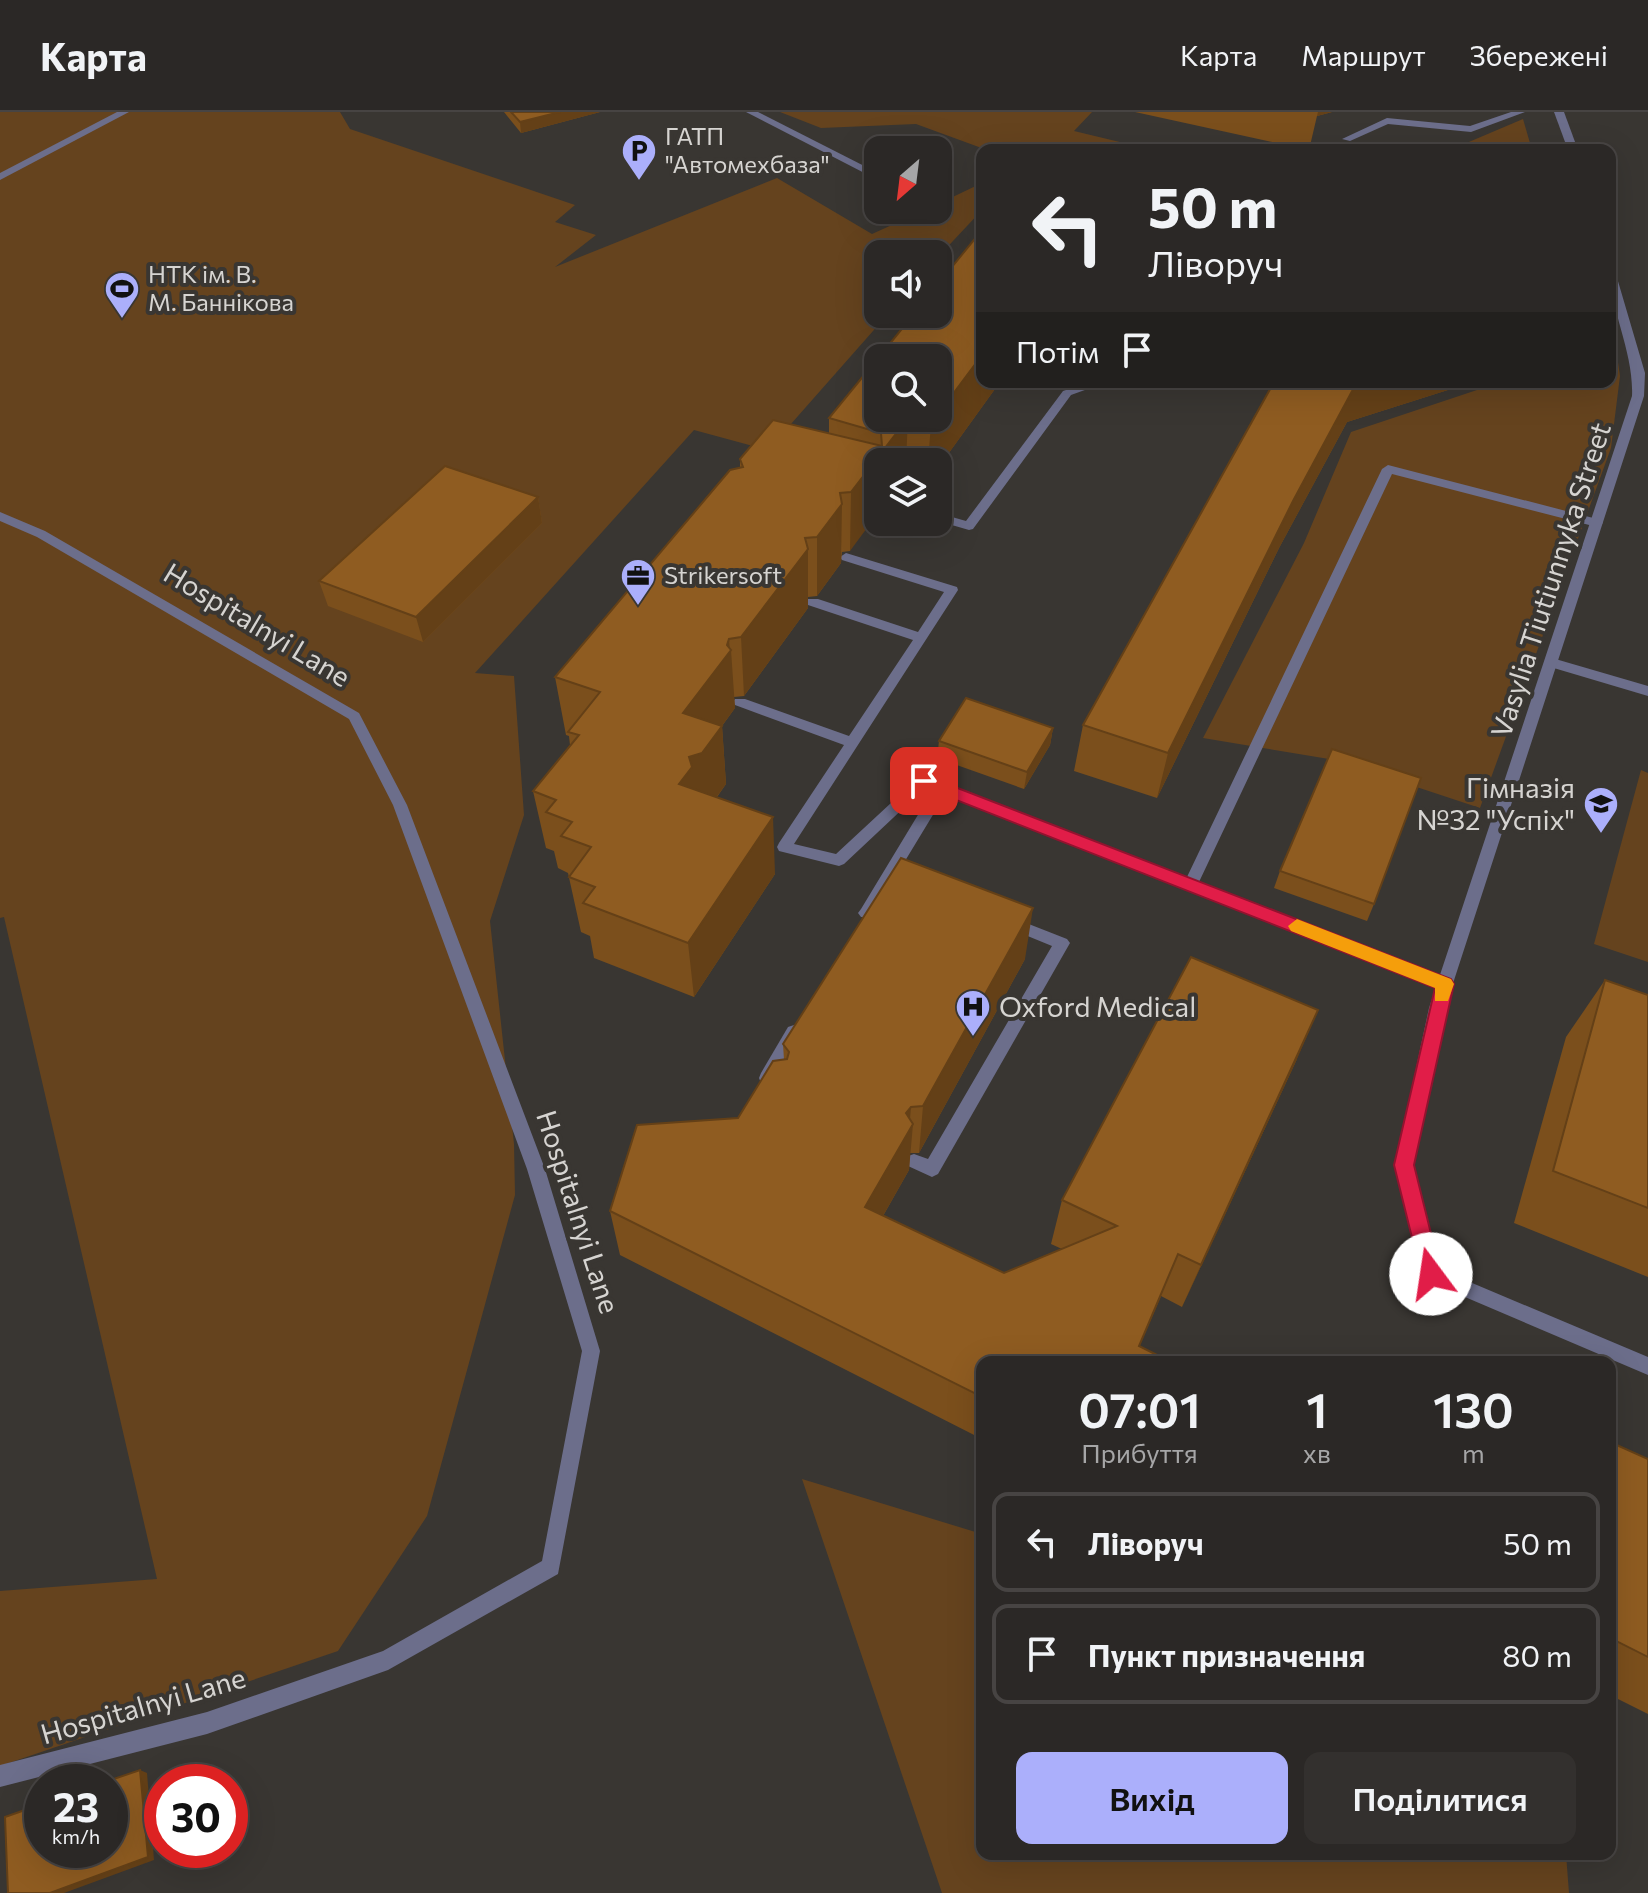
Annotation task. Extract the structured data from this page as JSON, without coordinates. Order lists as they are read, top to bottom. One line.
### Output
{"streets":{"street":["Vasylia Tiutiunnyka Street","Hospitalnyi Lane"]},"places":{"parking":["ГАТП \"Автомехбаза\""],"sports":["НТК ім. В. М. Баннікова"],"office":["Strikersoft"],"school or university":["Гімназія №32 \"Успіх\""],"hospital":["Oxford Medical"]},"north":"bottom left","page":{"header":"Карта","nav":["Карта","Маршрут","Збережені"],"turn":["50 m","Ліворуч"],"then":"Потім","eta":["07:01","Прибуття","1","хв","130","m"],"list":[{"name":"Ліворуч","value":"50 m"},{"name":"Пункт призначення","value":"80 m"}],"buttons":["Вихід","Поділитися"],"speed":"23 km/h","limit":"30"}}
